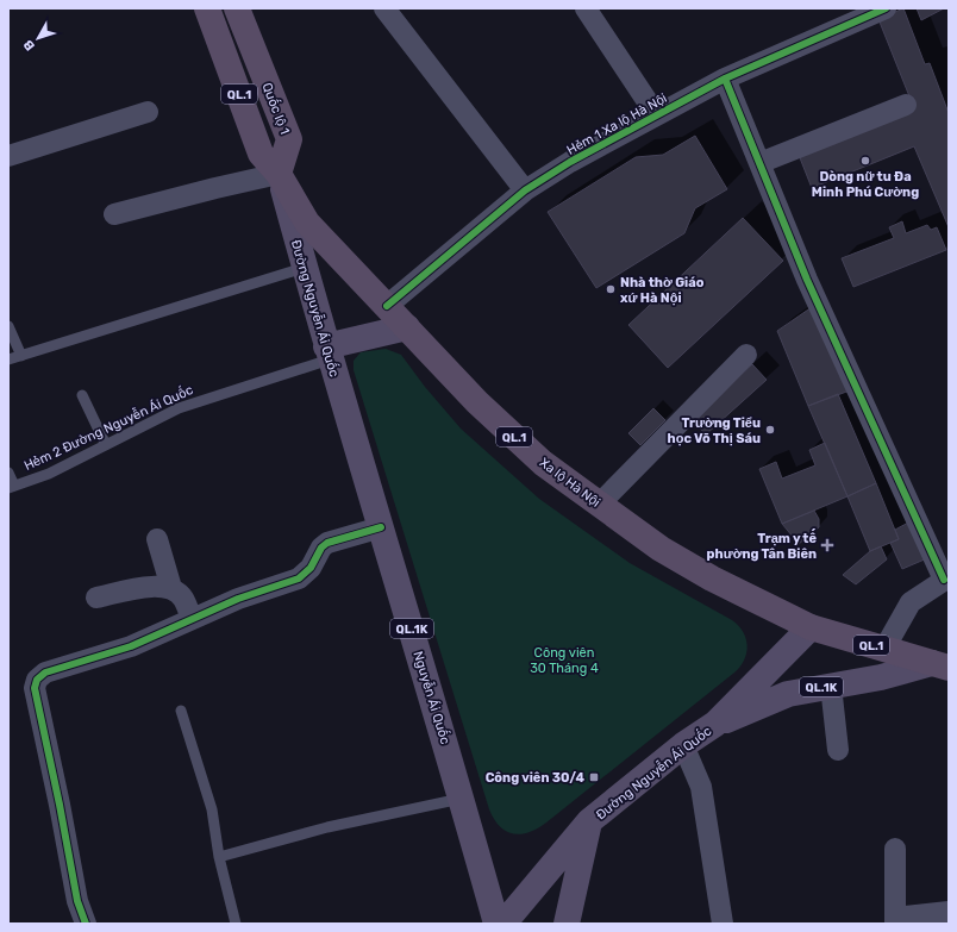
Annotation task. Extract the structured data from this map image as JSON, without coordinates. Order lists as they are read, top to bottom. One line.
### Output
{"streets":{"highway":["QL.1","Quốc lộ 1","Xa lộ Hà Nội"],"main road":["Đường Nguyễn Ái Quốc","QL.1K","Nguyễn Ái Quốc"],"street":["Hẻm 1 Xa lộ Hà Nội"],"lane":["Hẻm 2 Đường Nguyễn Ái Quốc"]},"crossings":[["QL.1","Quốc lộ 1"],["QL.1","Đường Nguyễn Ái Quốc"],["QL.1","Xa lộ Hà Nội"],["Quốc lộ 1","Đường Nguyễn Ái Quốc"],["Quốc lộ 1","Xa lộ Hà Nội"],["Hẻm 1 Xa lộ Hà Nội","Xa lộ Hà Nội"],["Đường Nguyễn Ái Quốc","Hẻm 2 Đường Nguyễn Ái Quốc"],["Đường Nguyễn Ái Quốc","Xa lộ Hà Nội"],["Đường Nguyễn Ái Quốc","QL.1K"],["Đường Nguyễn Ái Quốc","Nguyễn Ái Quốc"],["Xa lộ Hà Nội","QL.1K"],["QL.1K","Nguyễn Ái Quốc"]],"parks":["Công viên 30 Tháng 4"],"places":{"other":["Dòng nữ tu Đa Minh Phú Cường","Nhà thờ Giáo xứ Hà Nội","Trường Tiểu học Võ Thị Sáu"],"health":["Trạm y tế phường Tân Biên"],"transit":["Công viên 30/4"]},"north":"bottom left"}
